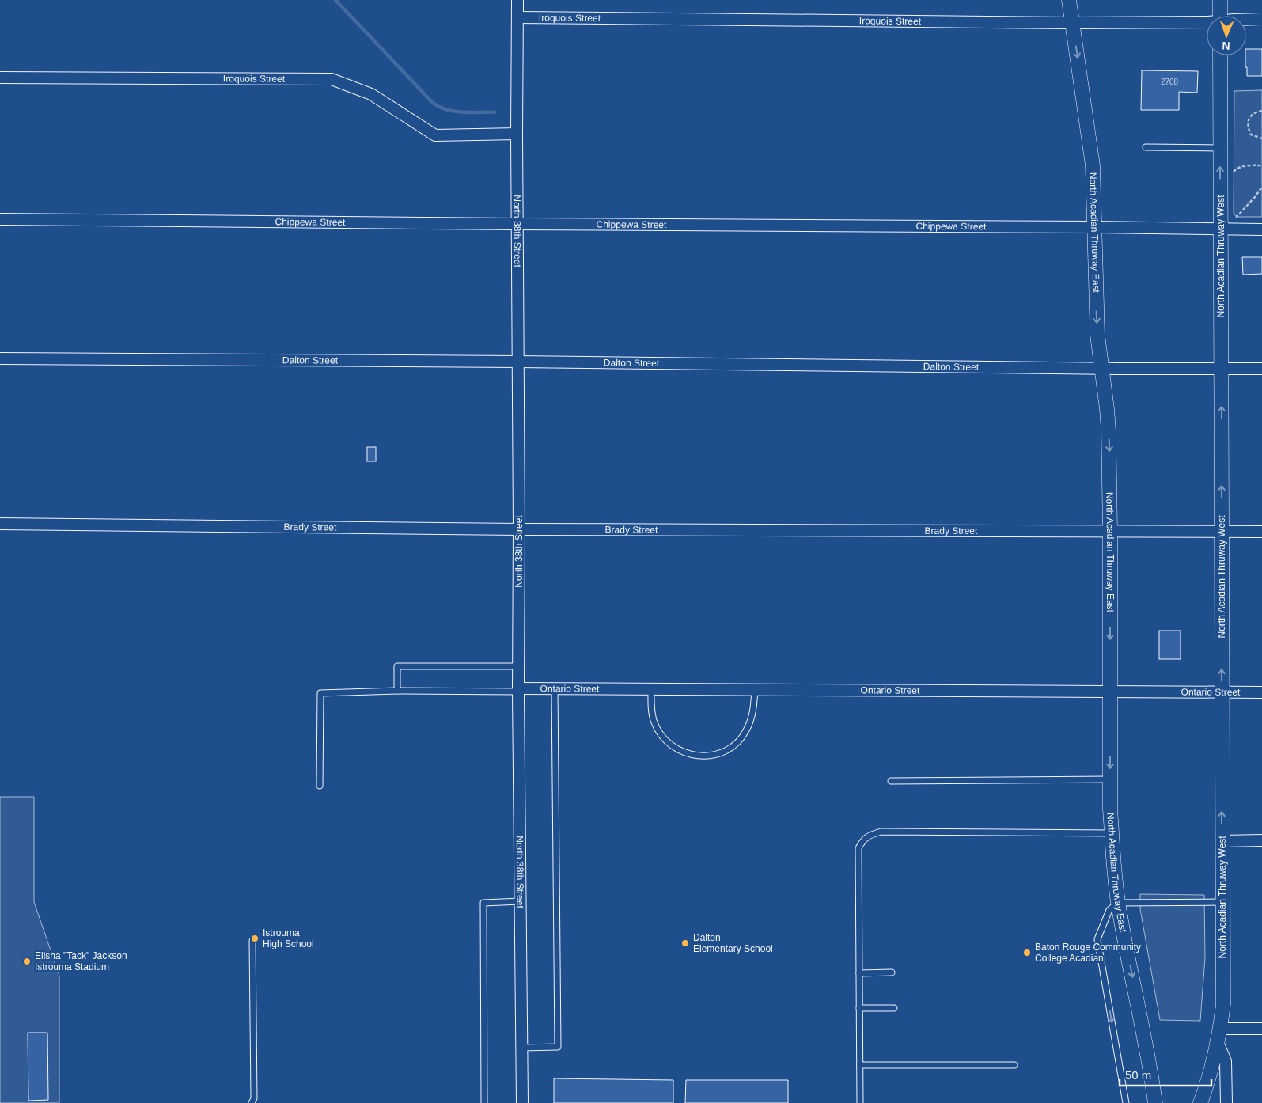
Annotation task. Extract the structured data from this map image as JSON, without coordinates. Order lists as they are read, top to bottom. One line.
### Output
{"streets":{"street":["Iroquois Street","Chippewa Street","North 38th Street","North Acadian Thruway East","North Acadian Thruway West","Dalton Street","Brady Street","Ontario Street"]},"crossings":[["Iroquois Street","North 38th Street"],["Iroquois Street","North Acadian Thruway East"],["Chippewa Street","North 38th Street"],["Chippewa Street","North Acadian Thruway East"],["Chippewa Street","North Acadian Thruway West"],["North 38th Street","Dalton Street"],["North 38th Street","Brady Street"],["North 38th Street","Ontario Street"],["North Acadian Thruway East","Dalton Street"],["North Acadian Thruway East","Brady Street"],["North Acadian Thruway East","Ontario Street"],["North Acadian Thruway West","Dalton Street"],["North Acadian Thruway West","Brady Street"],["North Acadian Thruway West","Ontario Street"]],"one_way":["North Acadian Thruway East","North Acadian Thruway West"],"places":["Istrouma High School","Dalton Elementary School","Baton Rouge Community College Acadian","Elisha \"Tack\" Jackson Istrouma Stadium"],"house_numbers":["2708"],"scale_bar":"50 m","north":"bottom"}
